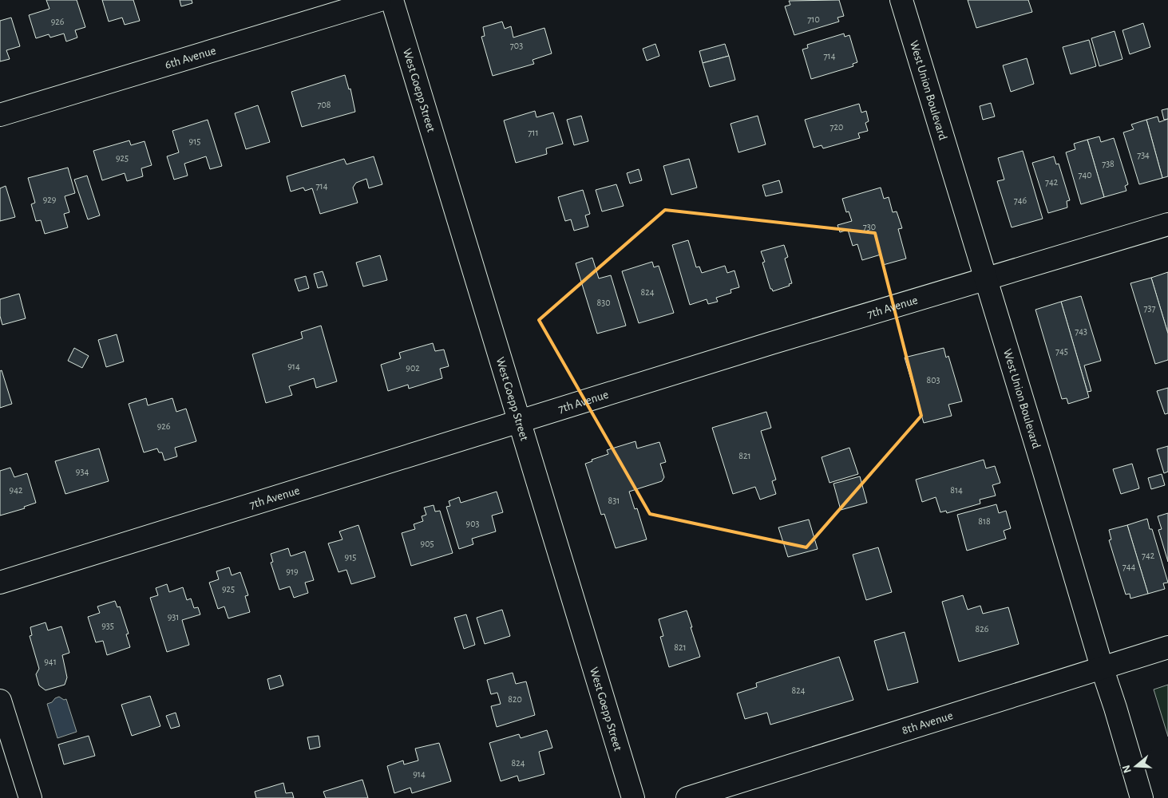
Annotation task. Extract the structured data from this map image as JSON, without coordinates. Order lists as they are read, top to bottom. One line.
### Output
{"streets":{"street":["6th Avenue","West Goepp Street","West Union Boulevard","7th Avenue","8th Avenue"]},"crossings":[["West Goepp Street","7th Avenue"],["West Union Boulevard","7th Avenue"],["West Union Boulevard","8th Avenue"]],"house_numbers":["710","926","703","714","708","720","711","915","734","925","738","740","742","714","929","746","730","824","830","737","743","745","914","902","803","926","821","934","942","814","831","818","903","905","742","915","744","919","925","931","935","826","821","941","824","820","824","914"],"north":"left"}
